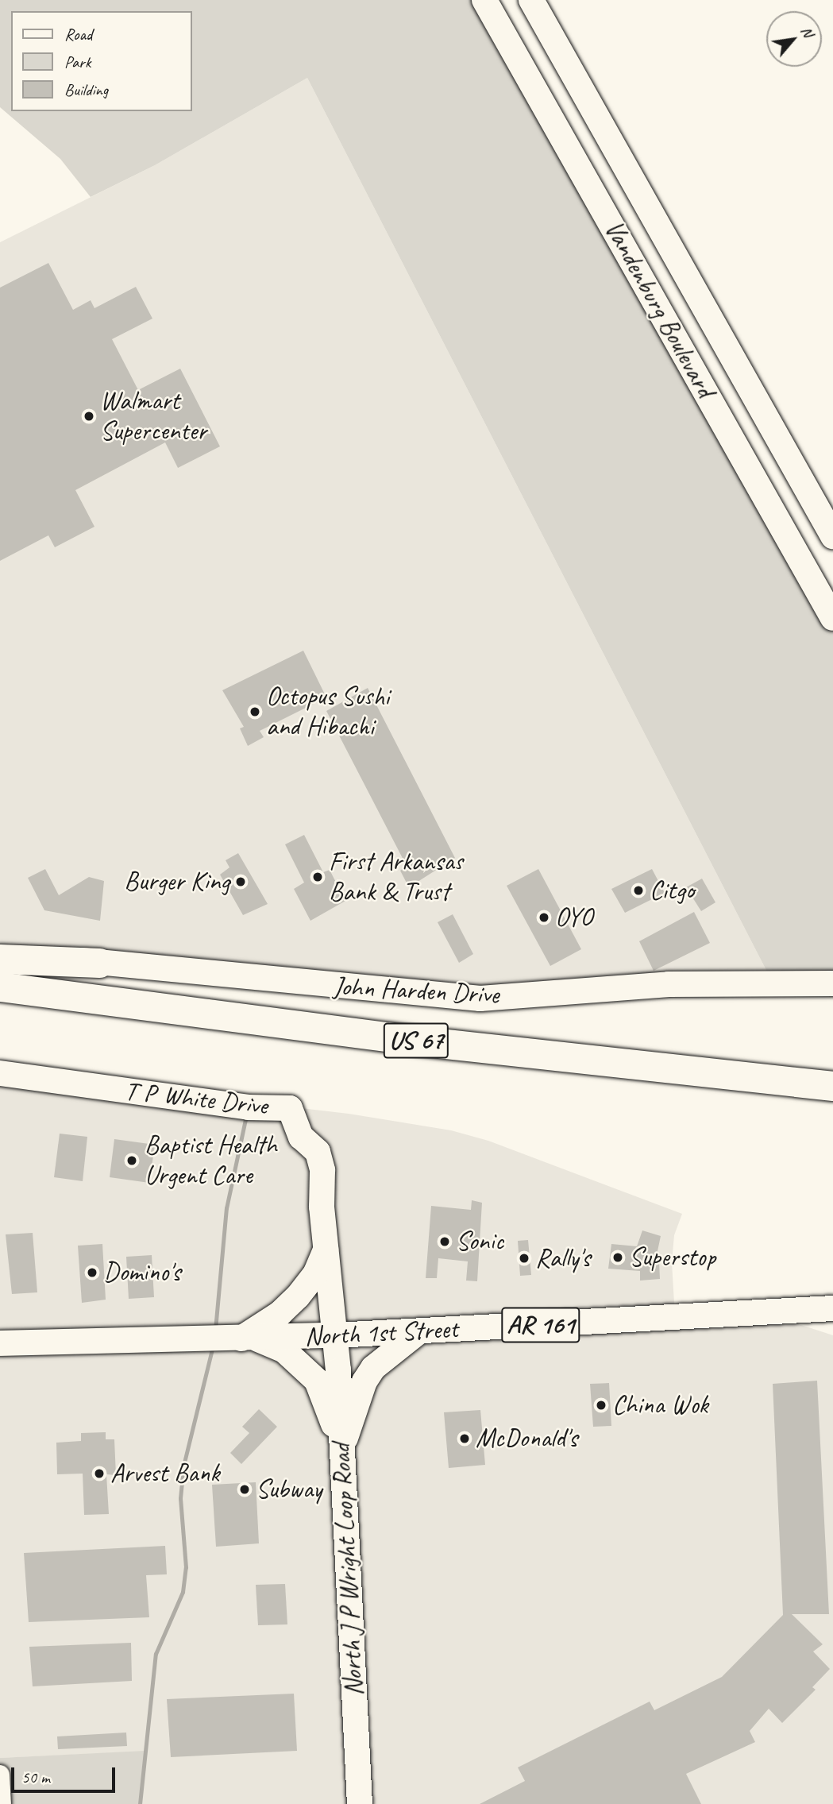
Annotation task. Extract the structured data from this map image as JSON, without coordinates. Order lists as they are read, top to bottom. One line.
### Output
{"streets":{"highway":["US 67"],"main road":["Vandenburg Boulevard","John Harden Drive","T P White Drive","AR 161","North 1st Street","North J P Wright Loop Road"]},"crossings":[["T P White Drive","North 1st Street"],["T P White Drive","North J P Wright Loop Road"],["North 1st Street","North J P Wright Loop Road"]],"places":["Walmart Supercenter","Octopus Sushi and Hibachi","First Arkansas Bank & Trust","Burger King","Citgo","OYO","Baptist Health Urgent Care","Sonic","Superstop","Rally's","Domino's","China Wok","McDonald's","Arvest Bank","Subway"],"legend":["Road","Park","Building"],"scale_bar":"50 m","north":"top right"}
